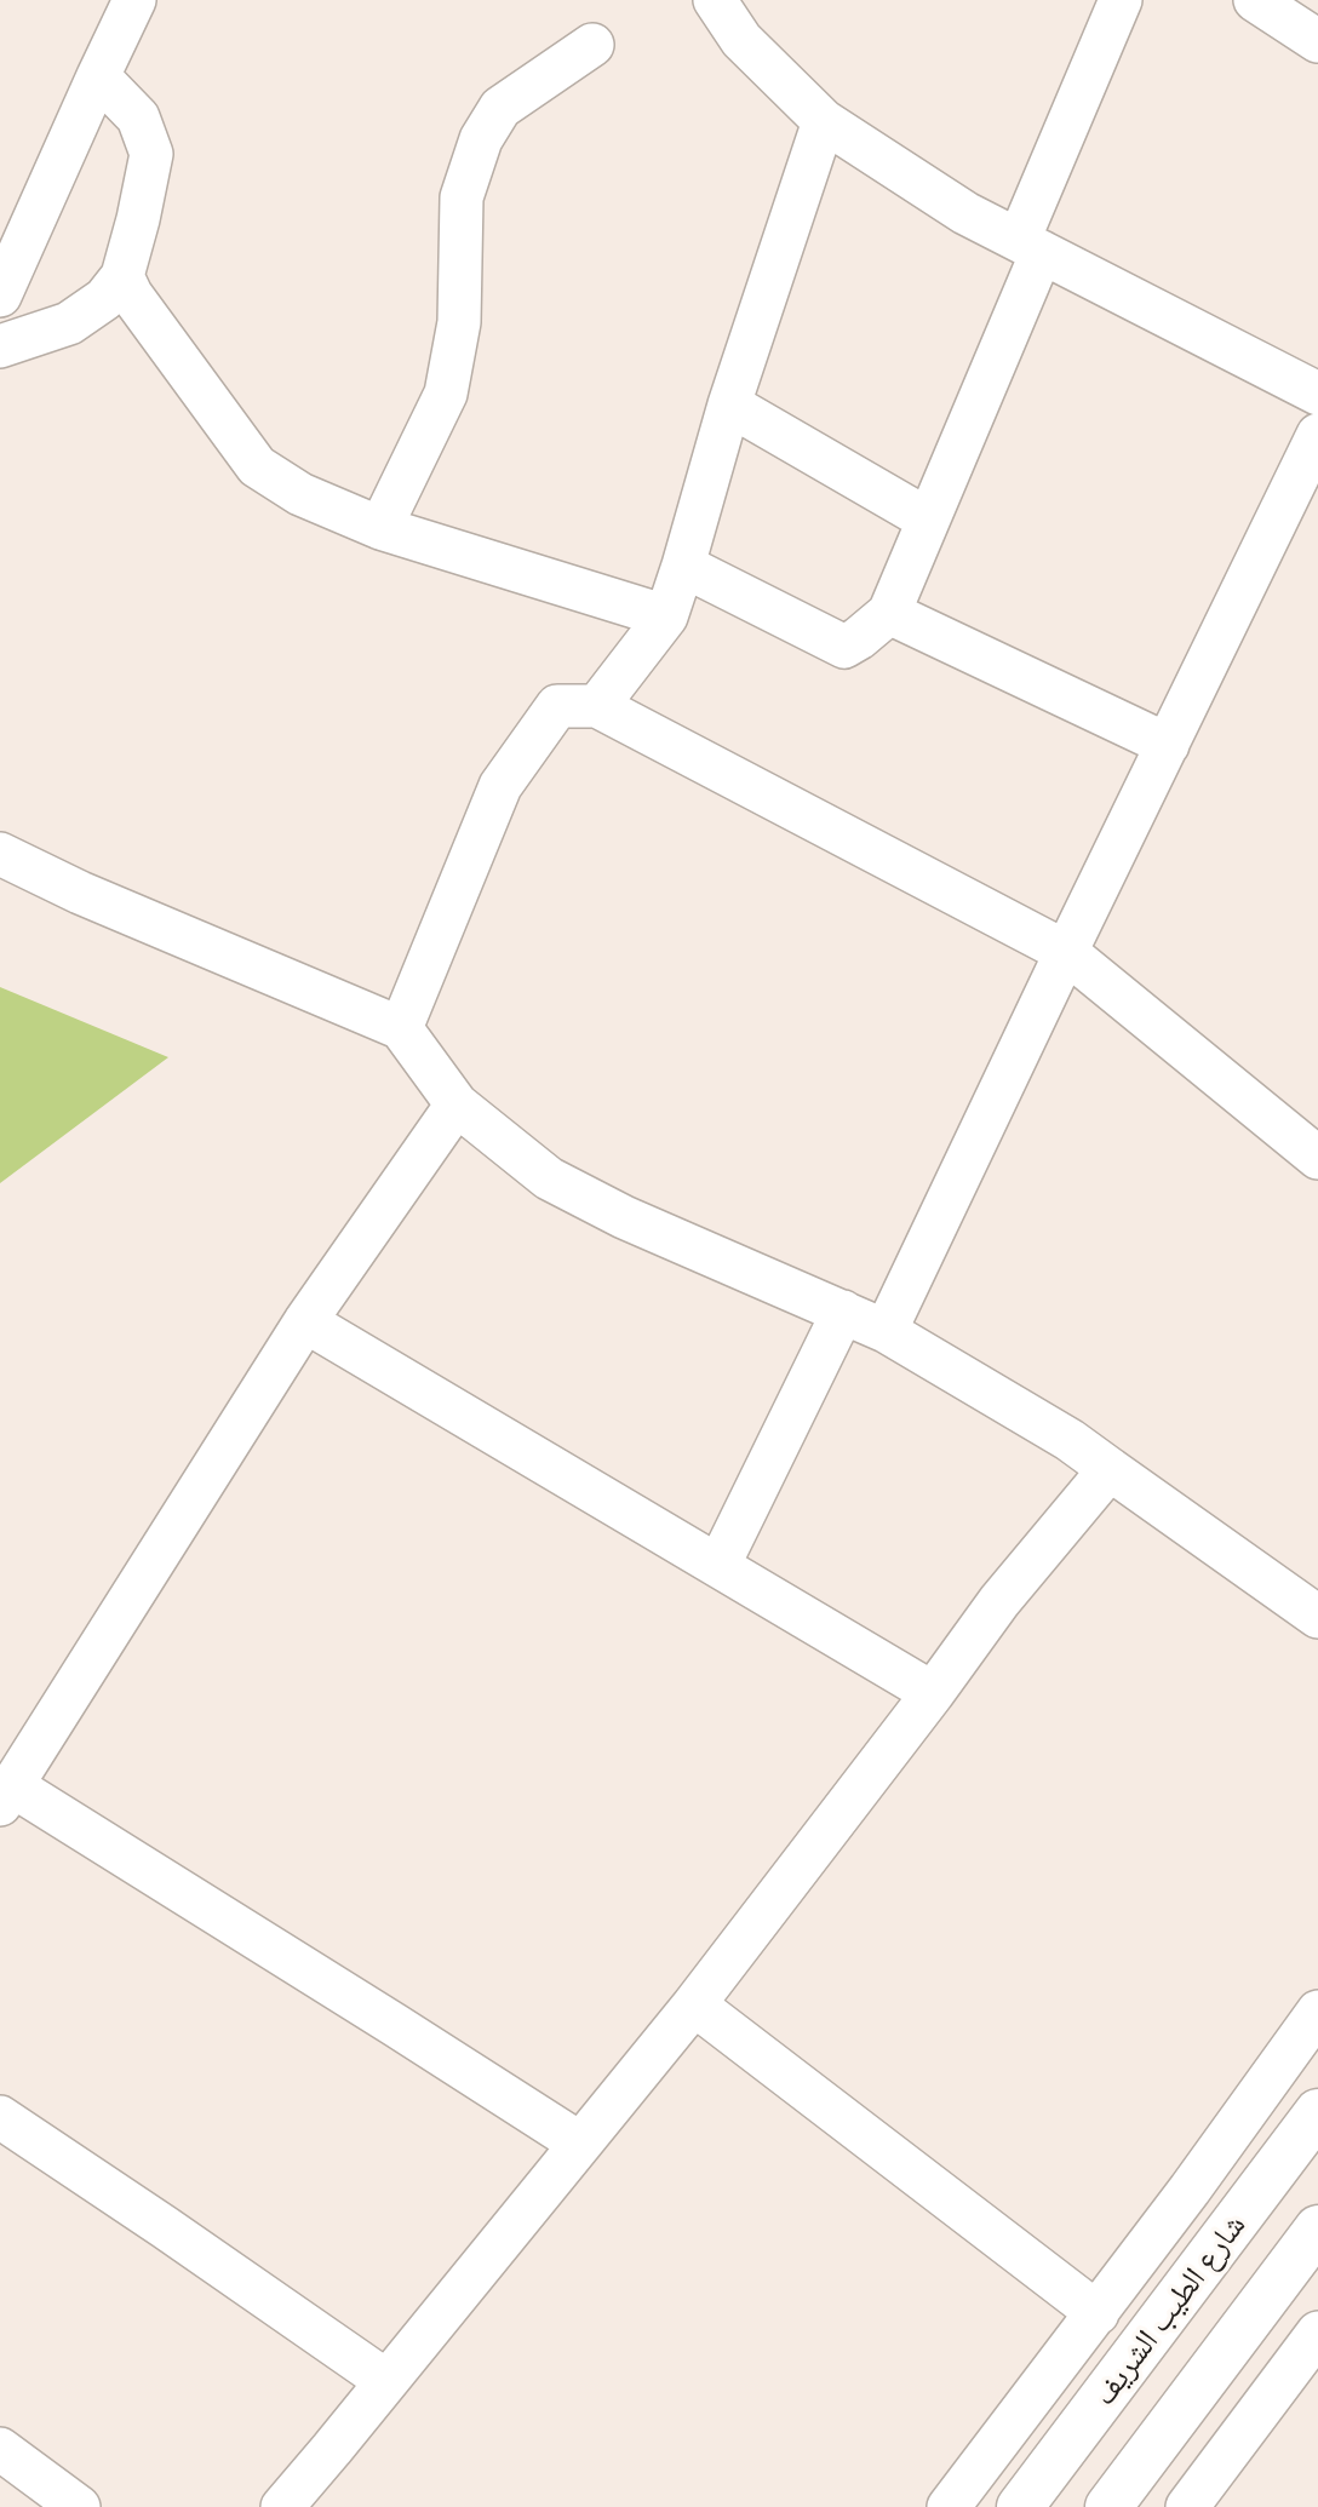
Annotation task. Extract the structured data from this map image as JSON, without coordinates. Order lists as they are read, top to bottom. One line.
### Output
{"streets":{"main road":["شارع الطيب الشريف"]}}
